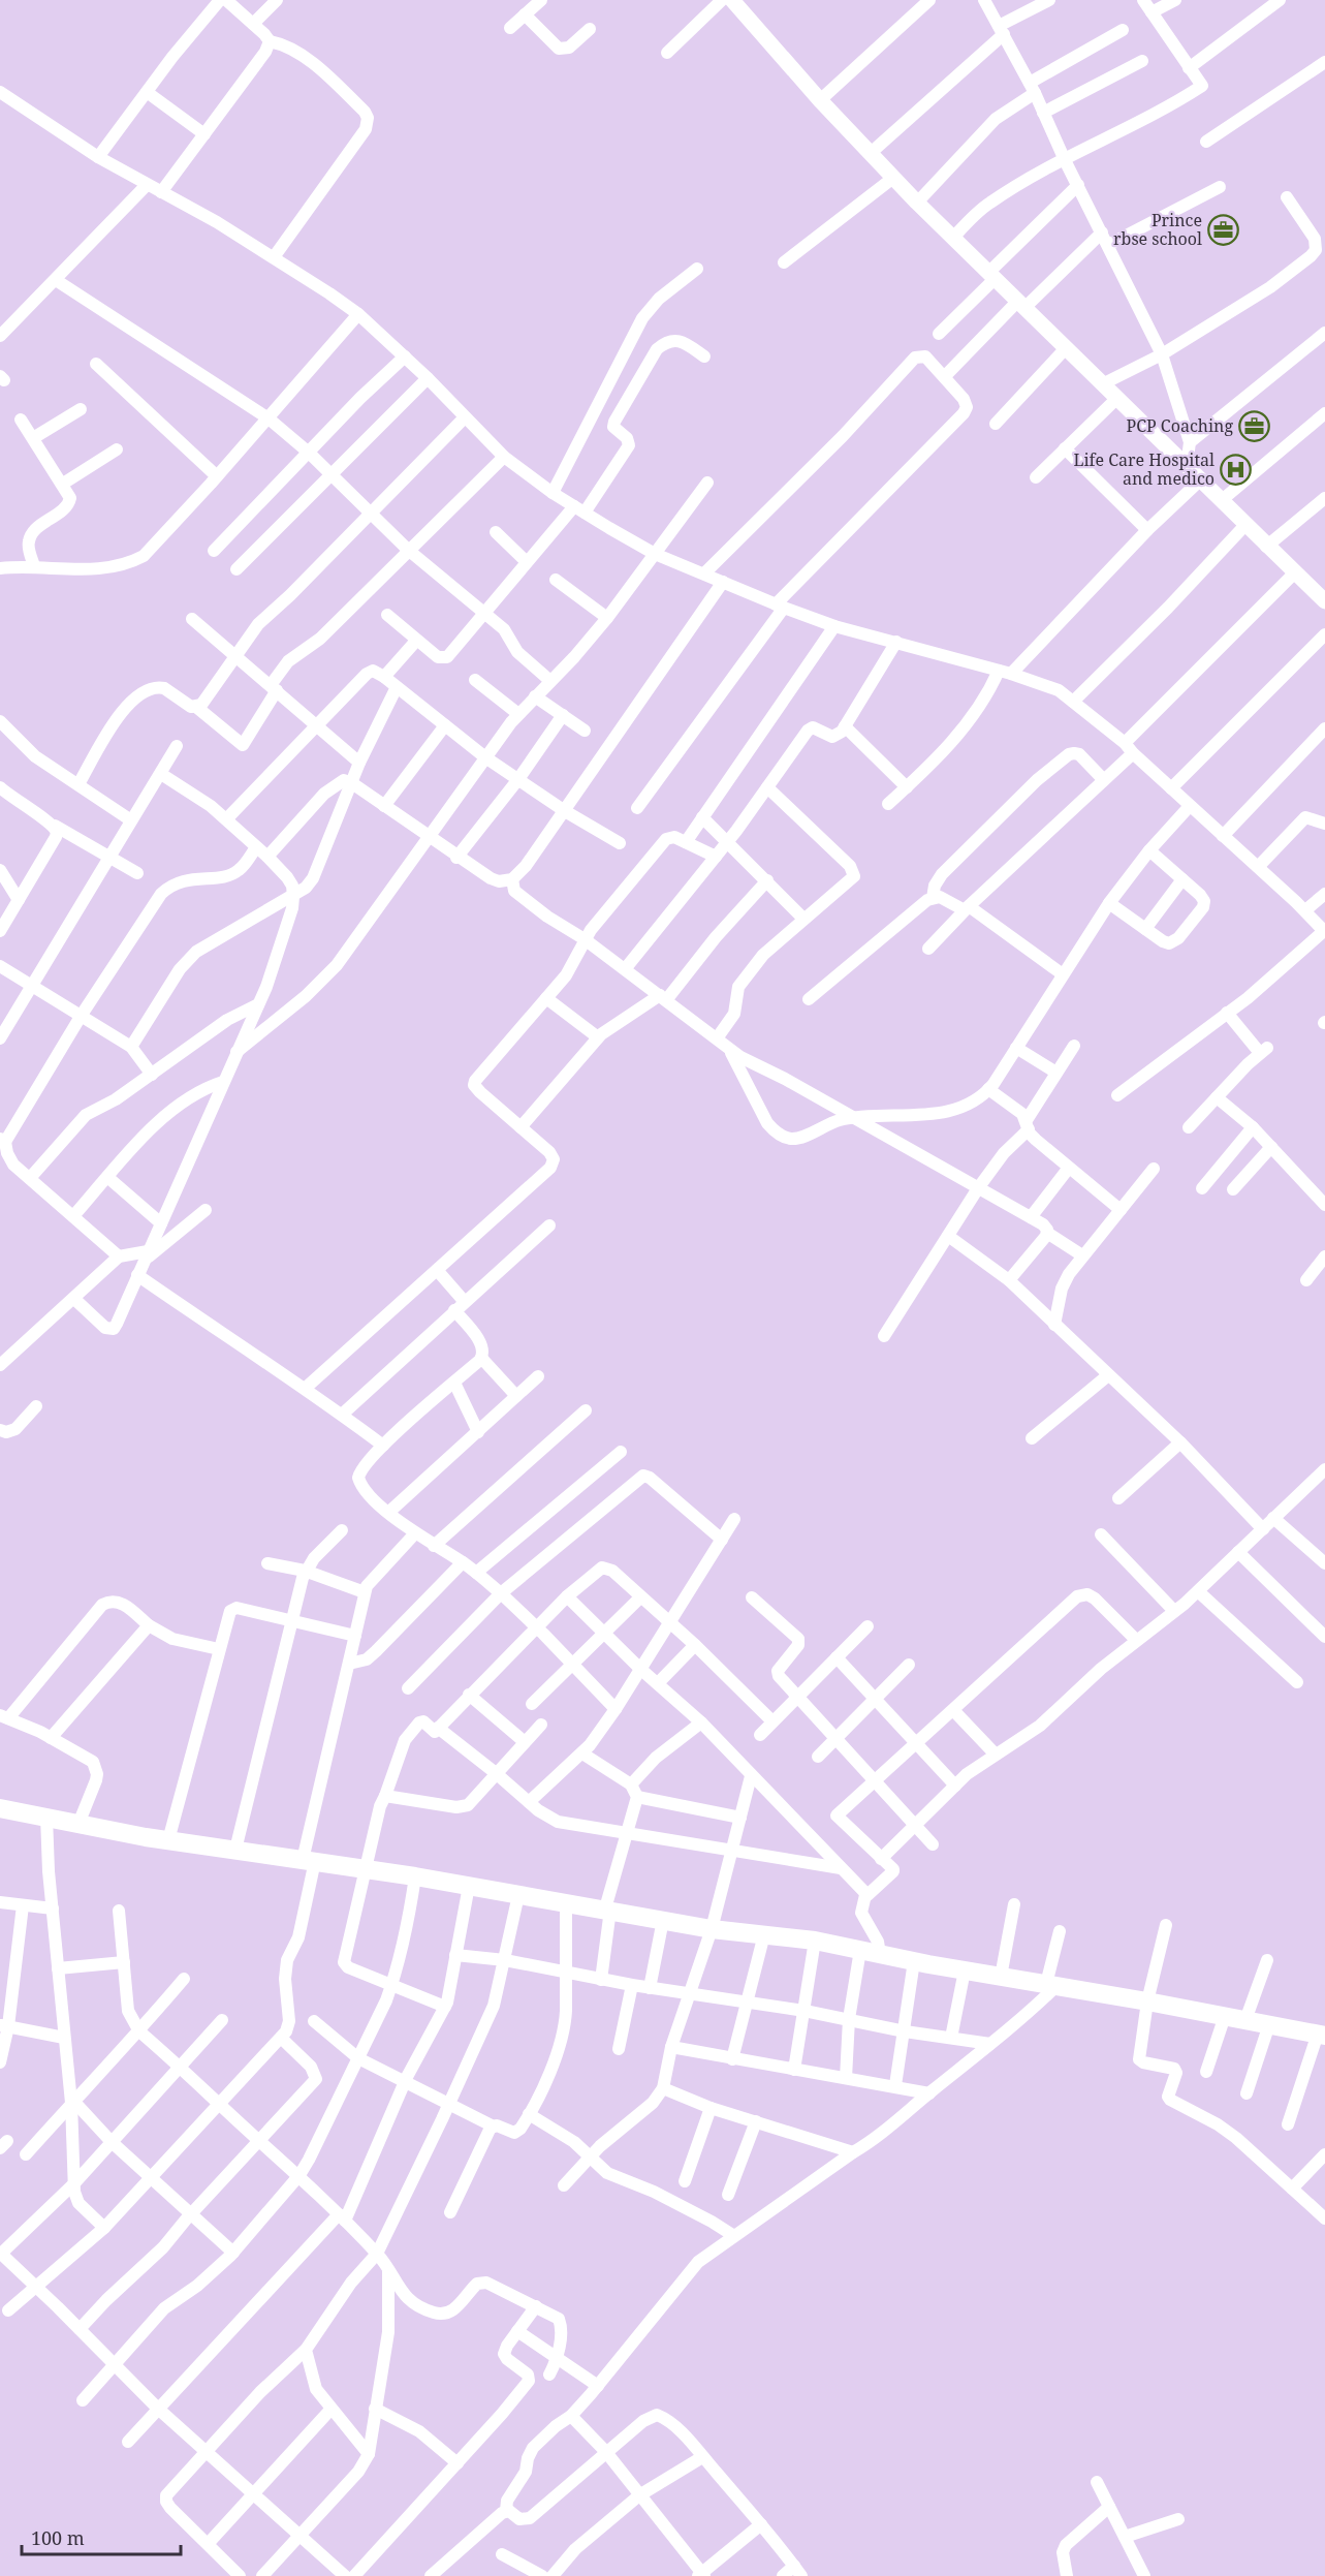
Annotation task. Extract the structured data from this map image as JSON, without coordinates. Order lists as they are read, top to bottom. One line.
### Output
{"places":{"office":["Prince rbse school","PCP Coaching"],"hospital":["Life Care Hospital and medico"]},"scale_bar":"100 m"}
